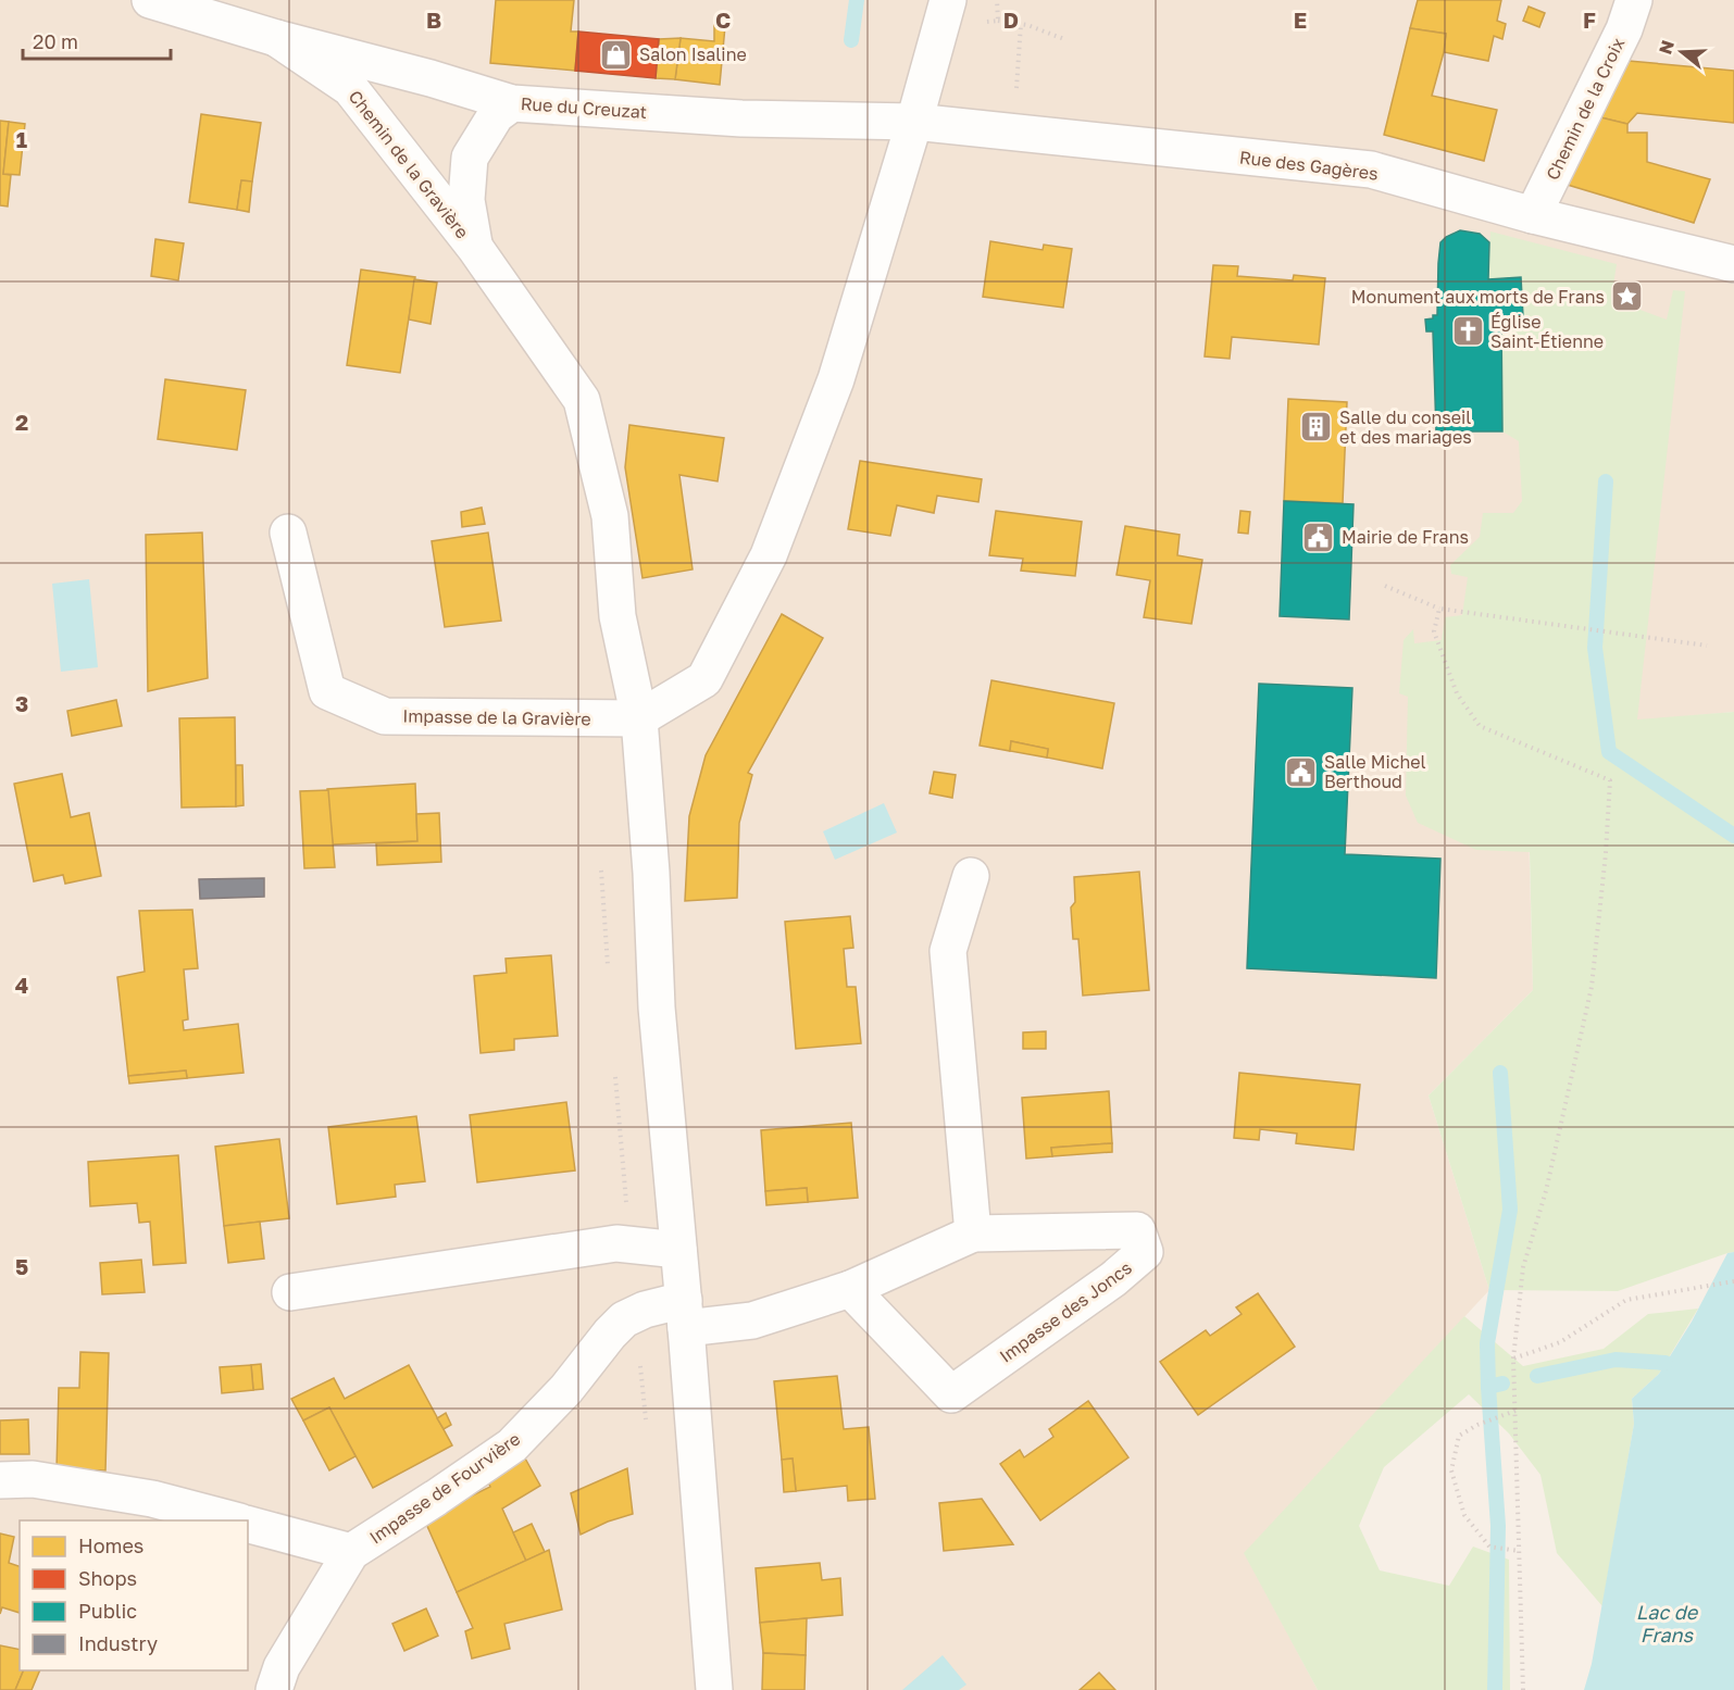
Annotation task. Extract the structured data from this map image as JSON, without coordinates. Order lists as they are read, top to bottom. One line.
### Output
{"streets":{"street":["Rue du Creuzat","Chemin de la Croix","Chemin de la Gravière","Rue des Gagères","Impasse de la Gravière","Impasse des Joncs","Impasse de Fourvière"]},"crossings":[["Rue du Creuzat","Chemin de la Gravière"],["Rue du Creuzat","Rue des Gagères"],["Chemin de la Croix","Rue des Gagères"],["Chemin de la Gravière","Impasse de la Gravière"],["Chemin de la Gravière","Impasse des Joncs"],["Chemin de la Gravière","Impasse de Fourvière"],["Impasse des Joncs","Impasse de Fourvière"]],"water":["Lac de Frans"],"places":{"shop":["Salon Isaline"],"place":["Monument aux morts de Frans"],"church":["Église Saint-Étienne"],"building":["Salle du conseil et des mariages"],"public building":["Mairie de Frans","Salle Michel Berthoud"]},"legend":["Homes","Shops","Public","Industry"],"scale_bar":"20 m","north":"left","grid":{"columns":["B","C","D","E","F"],"rows":["1","2","3","4","5"]}}
